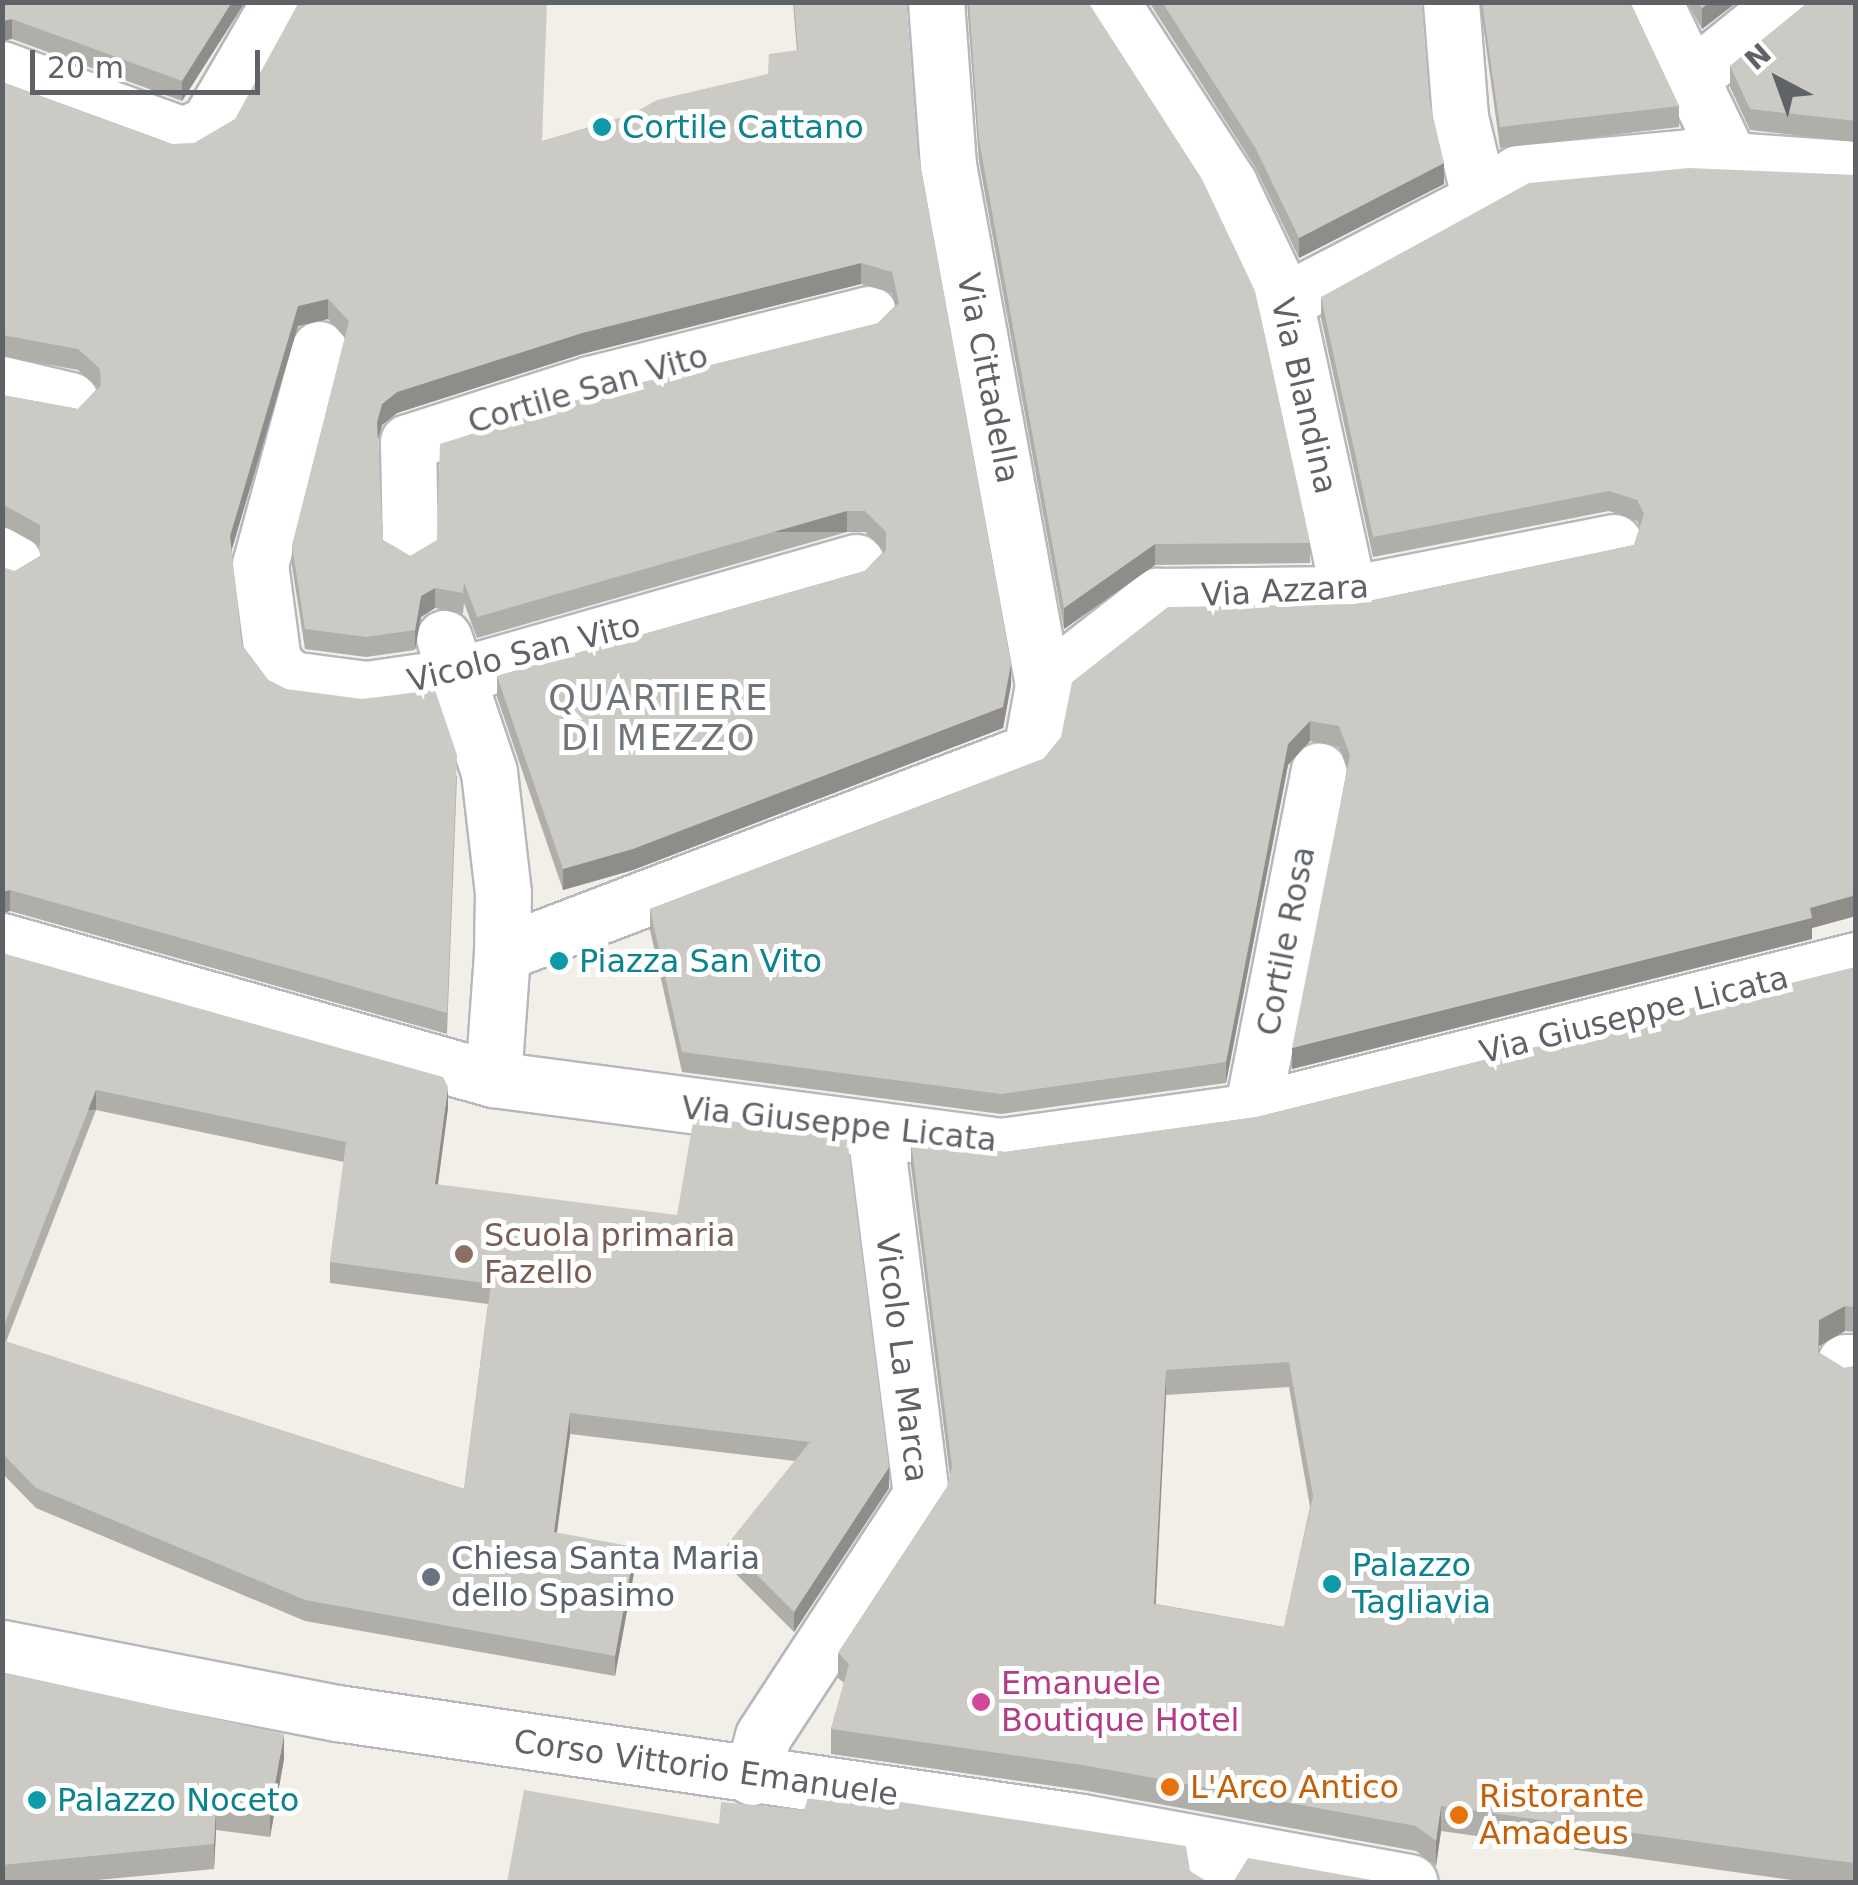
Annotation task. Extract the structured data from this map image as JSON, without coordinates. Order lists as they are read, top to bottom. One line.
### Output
{"streets":{"street":["Via Cittadella","Cortile San Vito","Via Blandina","Via Azzara","Vicolo San Vito","Cortile Rosa","Via Giuseppe Licata","Vicolo La Marca","Corso Vittorio Emanuele"]},"crossings":[["Via Cittadella","Via Azzara"],["Via Blandina","Via Azzara"],["Cortile Rosa","Via Giuseppe Licata"],["Via Giuseppe Licata","Vicolo La Marca"],["Vicolo La Marca","Corso Vittorio Emanuele"]],"districts":["QUARTIERE DI MEZZO"],"places":["Cortile Cattano","Piazza San Vito","Scuola primaria Fazello","Chiesa Santa Maria dello Spasimo","Palazzo Tagliavia","Emanuele Boutique Hotel","L'Arco Antico","Palazzo Noceto","Ristorante Amadeus"],"scale_bar":"20 m","north":"top left"}
